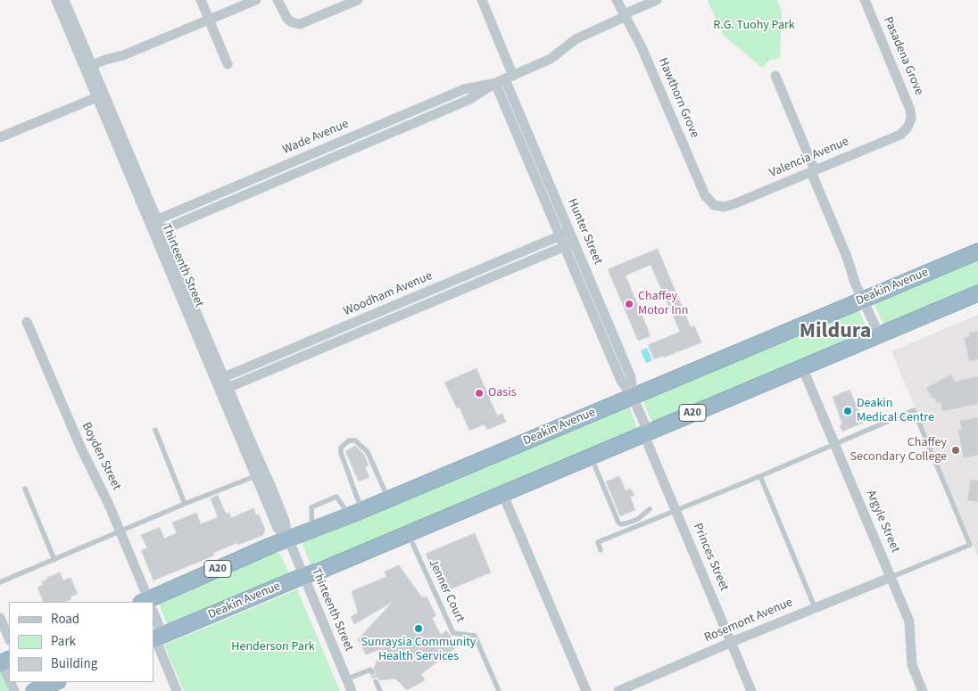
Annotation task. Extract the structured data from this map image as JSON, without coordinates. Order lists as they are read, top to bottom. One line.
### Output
{"streets":{"highway":["Deakin Avenue","A20"],"street":["Pasadena Grove","Hawthorn Grove","Wade Avenue","Valencia Avenue","Hunter Street","Thirteenth Street","Woodham Avenue","Boyden Street","Argyle Street","Princes Street","Rosemont Avenue"],"lane":["Jenner Court"]},"crossings":[["Pasadena Grove","Valencia Avenue"],["Hawthorn Grove","Wade Avenue"],["Hawthorn Grove","Valencia Avenue"],["Wade Avenue","Hunter Street"],["Wade Avenue","Thirteenth Street"],["Hunter Street","Deakin Avenue"],["Hunter Street","Woodham Avenue"],["Hunter Street","Princes Street"],["Thirteenth Street","Deakin Avenue"],["Thirteenth Street","Woodham Avenue"],["Deakin Avenue","Boyden Street"],["Deakin Avenue","Argyle Street"],["Deakin Avenue","Princes Street"],["Deakin Avenue","Jenner Court"],["Argyle Street","Rosemont Avenue"],["Princes Street","Rosemont Avenue"]],"districts":["Mildura"],"parks":["R.G. Tuohy Park","Henderson Park"],"places":["Chaffey Motor Inn","Oasis","Deakin Medical Centre","Chaffey Secondary College","Sunraysia Community Health Services"],"legend":["Road","Park","Building"]}
